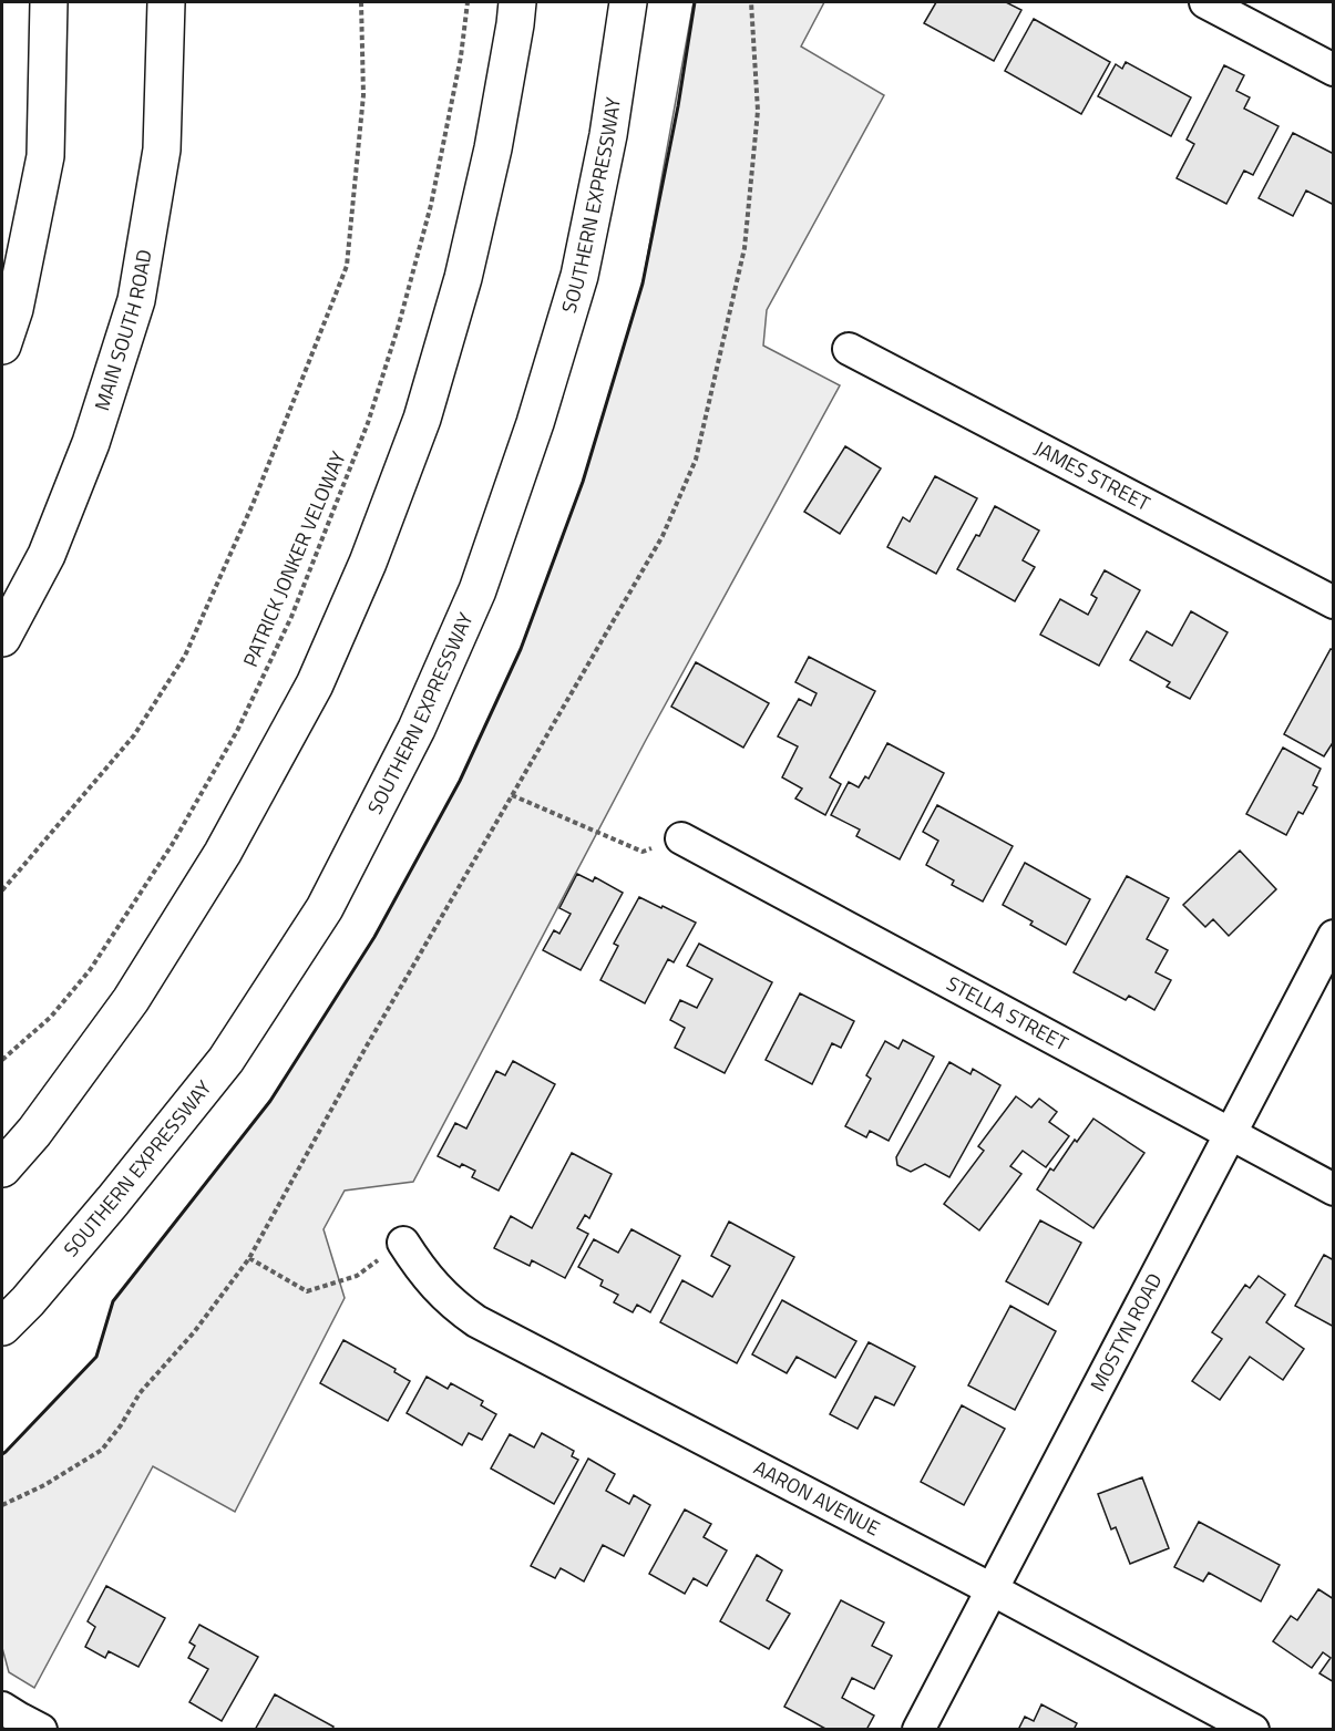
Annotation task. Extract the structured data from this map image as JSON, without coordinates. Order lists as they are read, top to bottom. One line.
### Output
{"streets":{"highway":["SOUTHERN EXPRESSWAY","MAIN SOUTH ROAD"],"street":["JAMES STREET","STELLA STREET","MOSTYN ROAD","AARON AVENUE"],"path":["PATRICK JONKER VELOWAY"]},"crossings":[["STELLA STREET","MOSTYN ROAD"],["MOSTYN ROAD","AARON AVENUE"]]}
